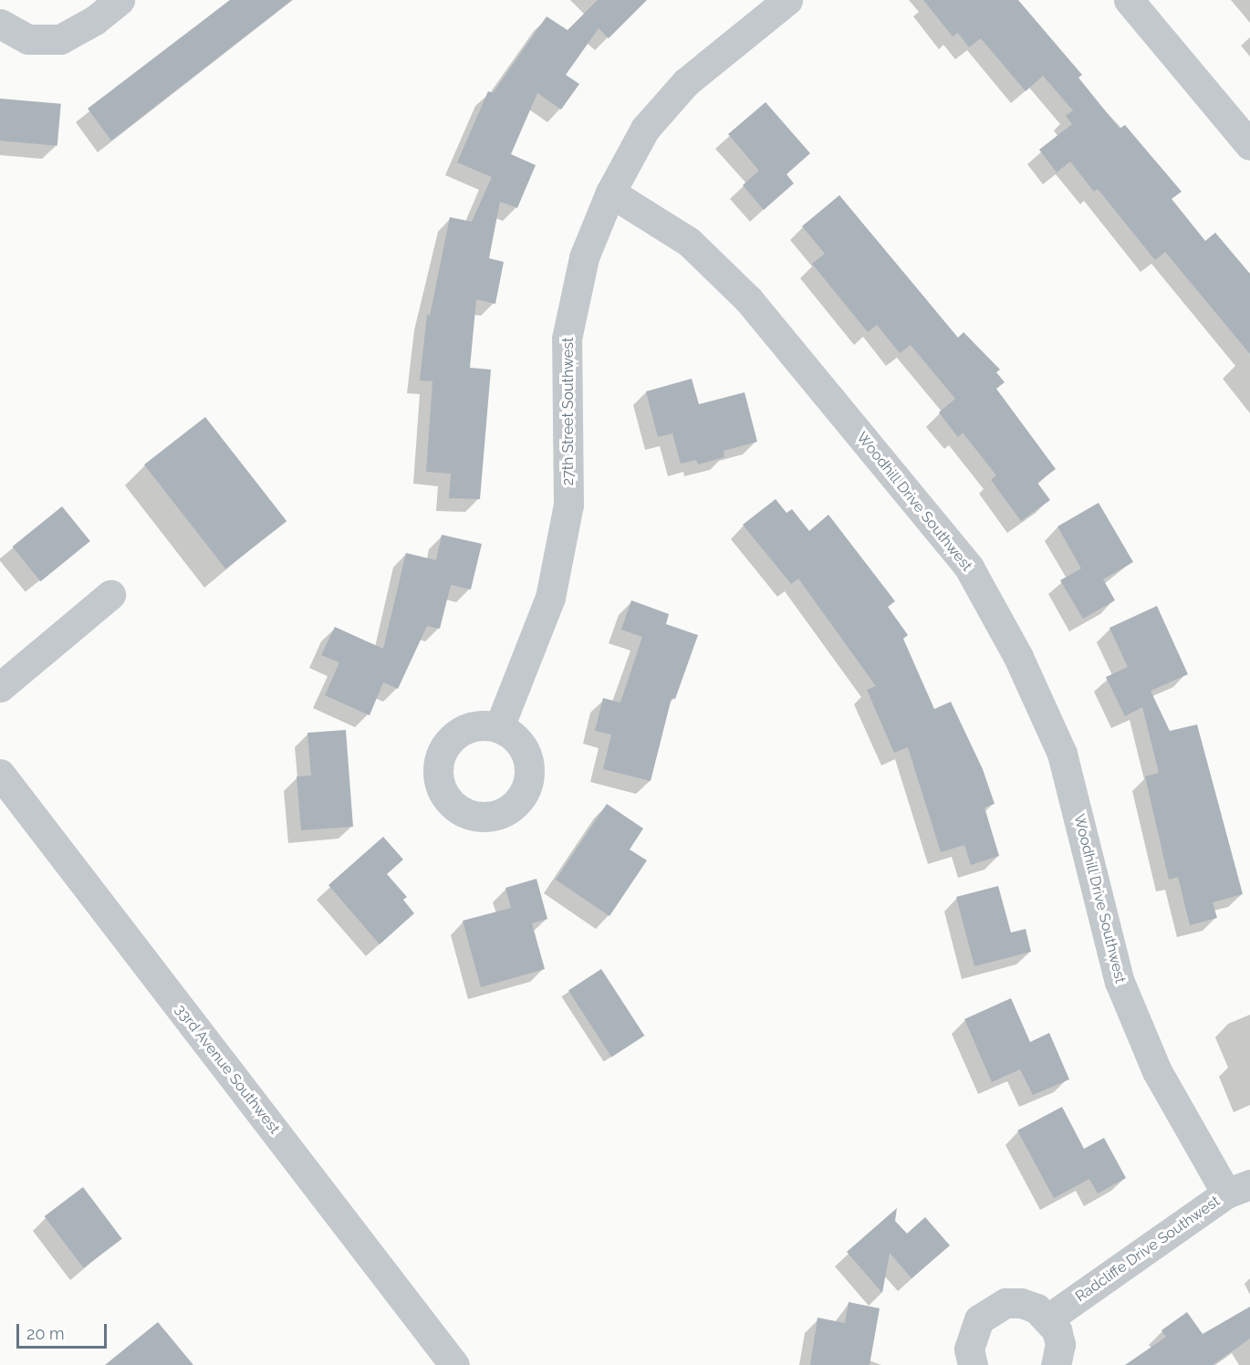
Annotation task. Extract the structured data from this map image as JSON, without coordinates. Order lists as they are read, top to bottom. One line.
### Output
{"streets":{"street":["27th Street Southwest","Woodhill Drive Southwest","33rd Avenue Southwest","Radcliffe Drive Southwest"]},"crossings":[["27th Street Southwest","Woodhill Drive Southwest"],["Woodhill Drive Southwest","Radcliffe Drive Southwest"]],"scale_bar":"20 m"}
